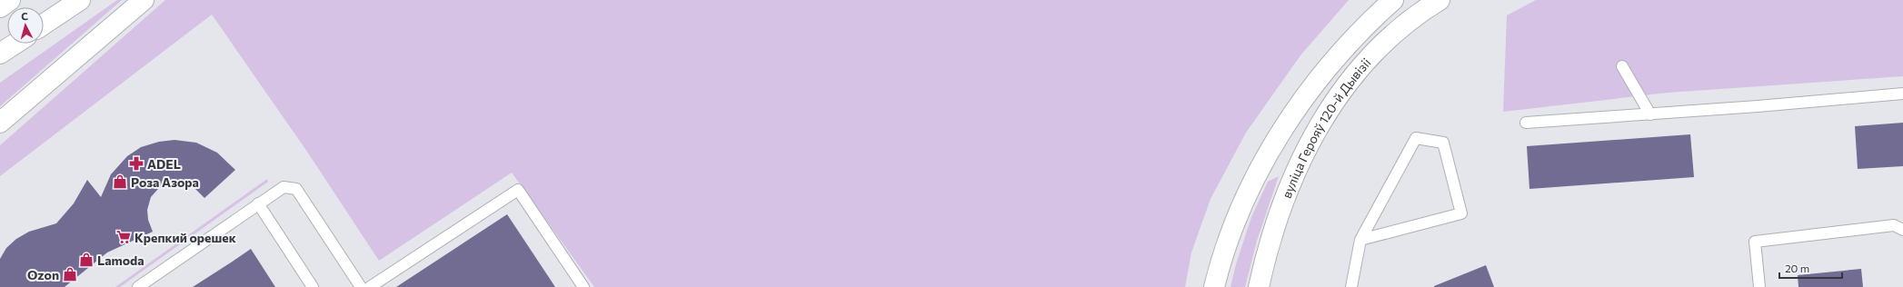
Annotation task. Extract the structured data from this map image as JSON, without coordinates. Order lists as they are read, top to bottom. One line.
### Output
{"streets":{"main road":["вуліца Герояў 120-й Дывізіі"]},"places":{"pharmacy":["ADEL"],"shop":["Роза Азора","Lamoda","Ozon"],"supermarket":["Крепкий орешек"]},"scale_bar":"20 m","north":"top"}
